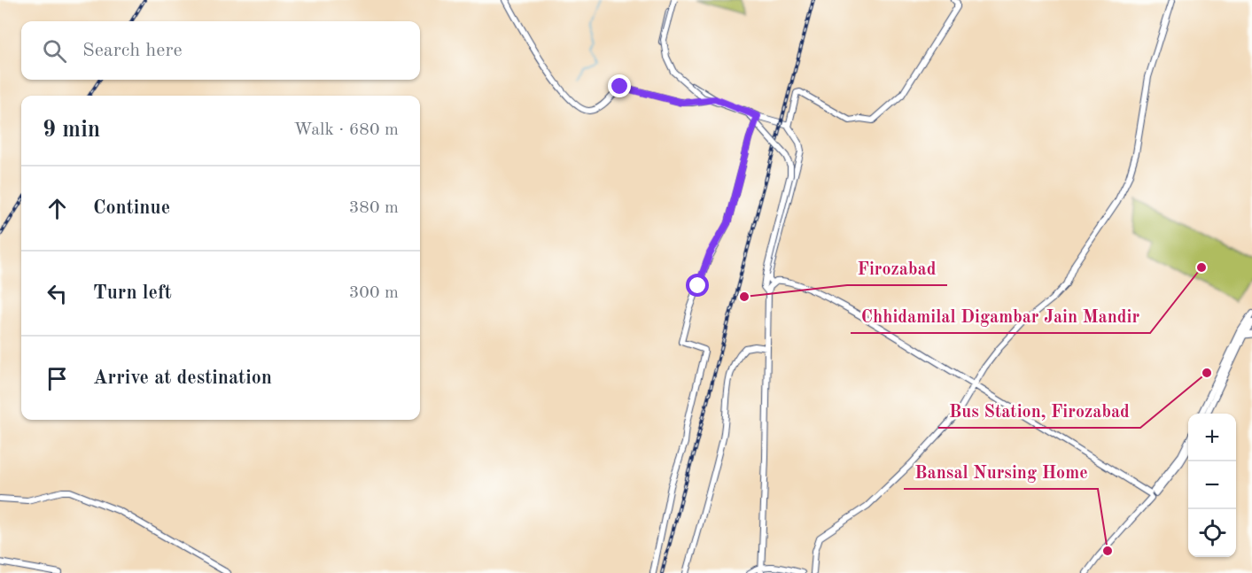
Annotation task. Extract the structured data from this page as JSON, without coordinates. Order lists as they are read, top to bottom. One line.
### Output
{"places":["Chhidamilal Digambar Jain Mandir","Firozabad","Bus Station, Firozabad","Bansal Nursing Home"],"page":{"search":"Search here","heading":["9 min","Walk · 680 m"],"list":[["Continue","380 m"],["Turn left","300 m"],"Arrive at destination"],"map_buttons":["+","−"]}}
